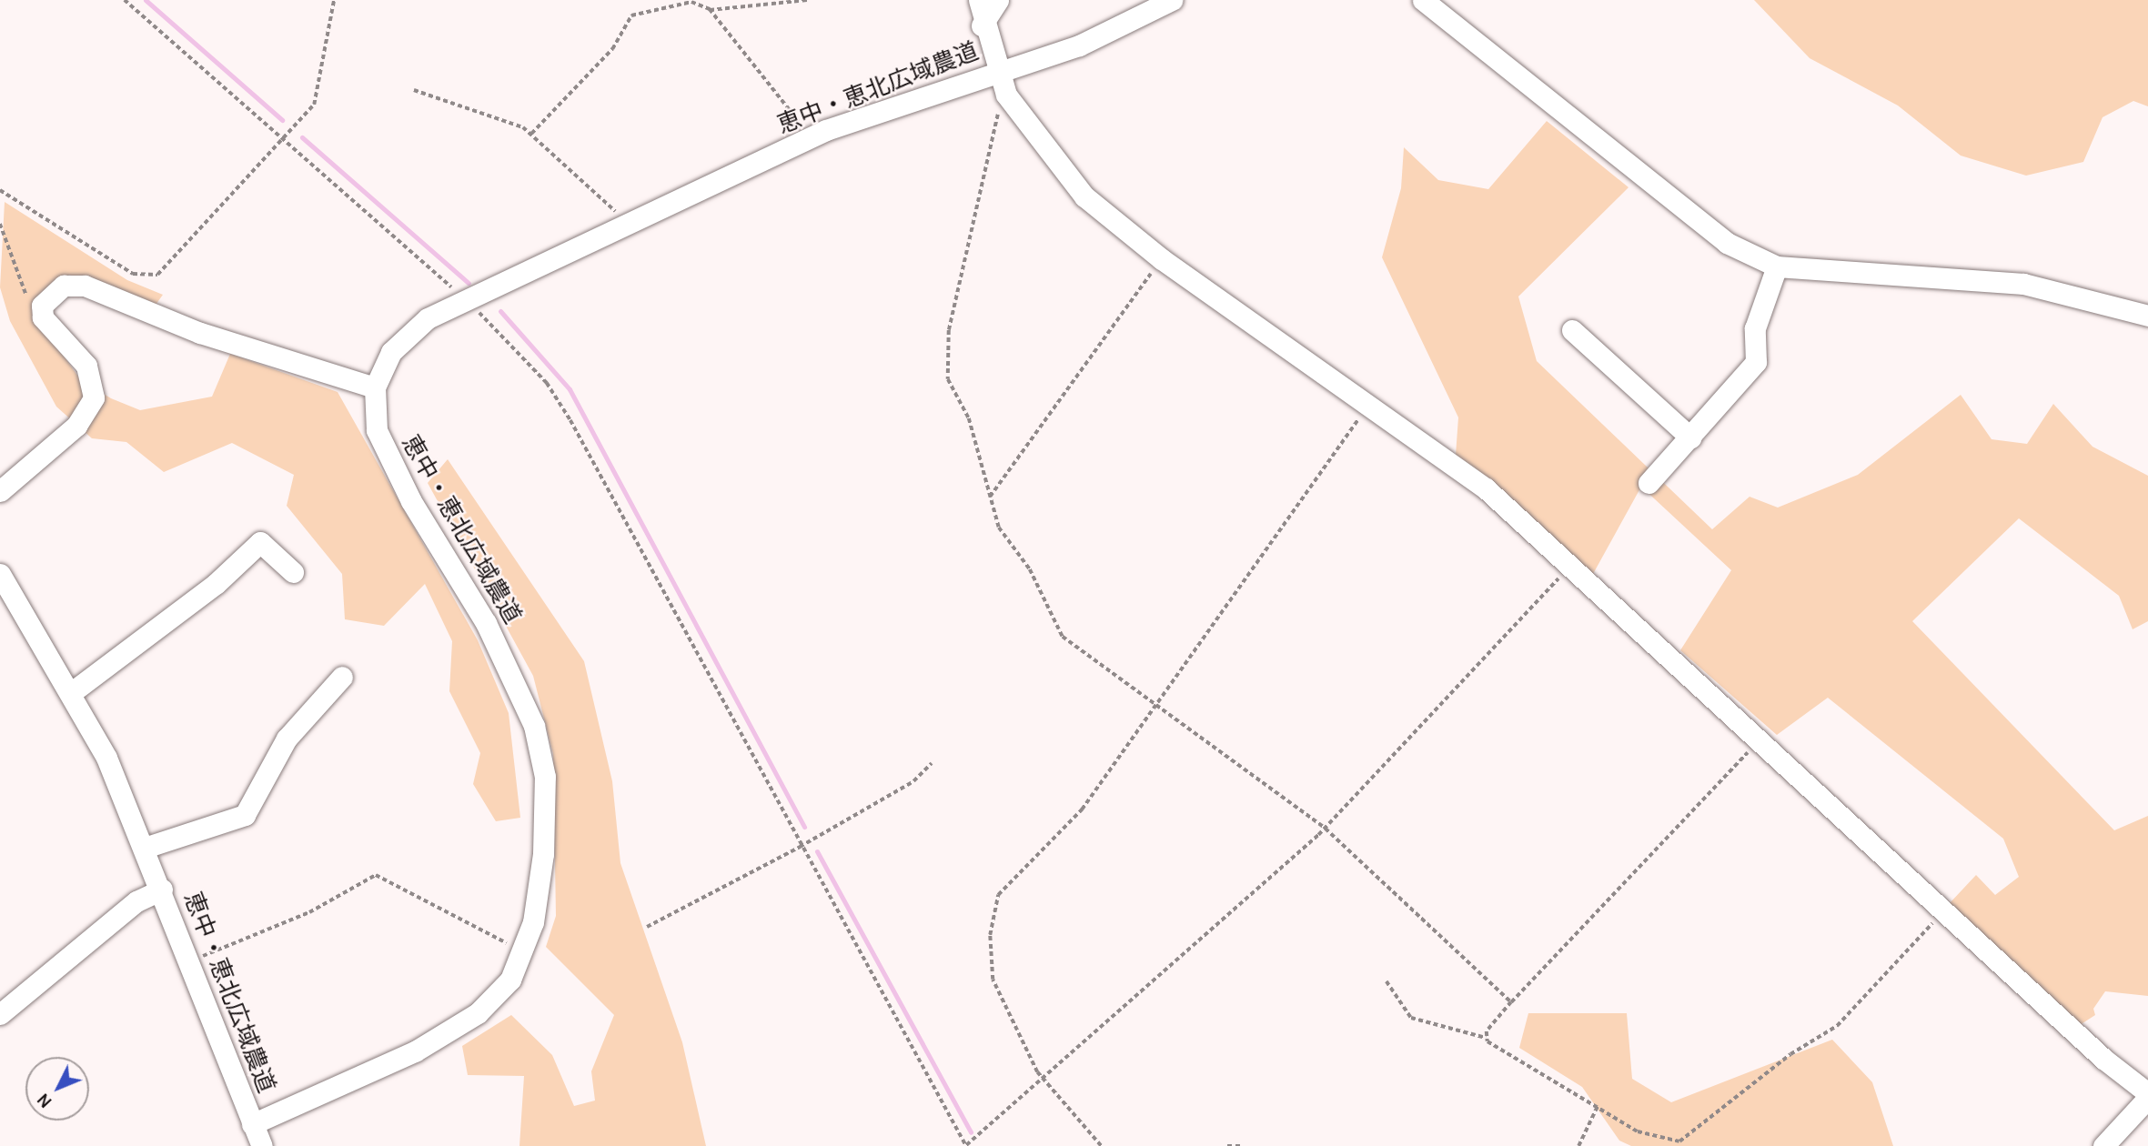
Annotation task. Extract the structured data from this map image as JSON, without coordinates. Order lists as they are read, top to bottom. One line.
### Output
{"streets":{"street":["恵中・恵北広域農道"]},"north":"bottom left"}
